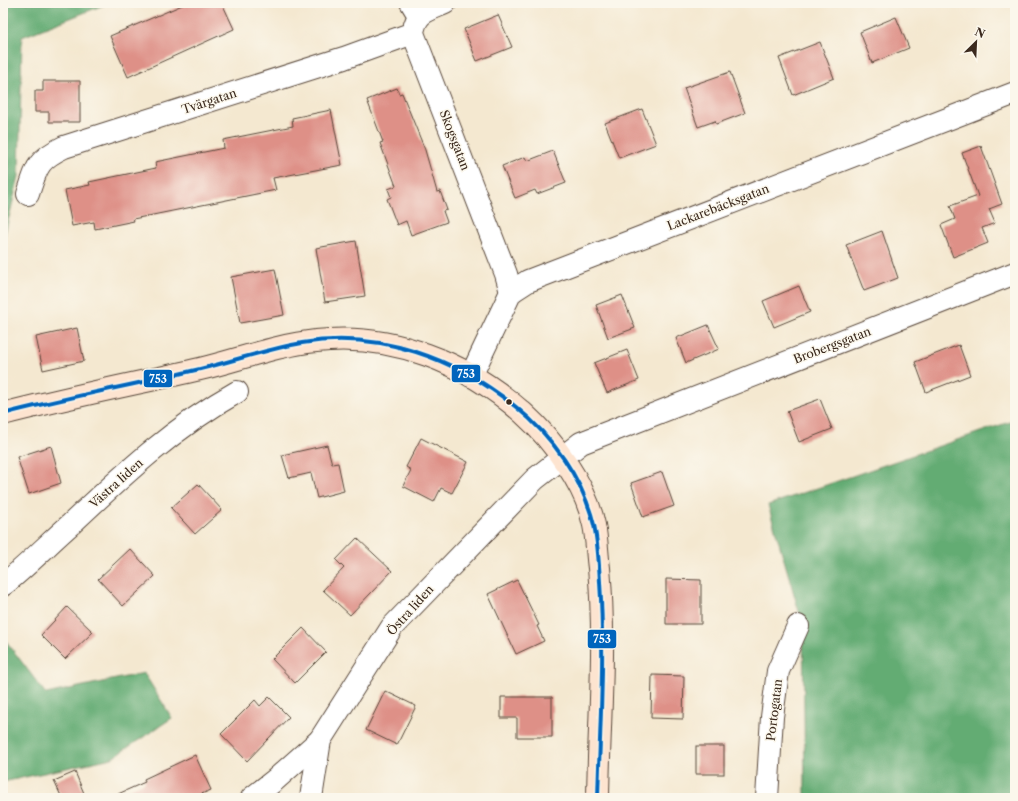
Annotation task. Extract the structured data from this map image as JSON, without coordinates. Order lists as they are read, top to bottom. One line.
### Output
{"streets":{"street":["Tvärgatan","Skogsgatan","Lackarebäcksgatan","Brobergsgatan","Västra liden","Östra liden","Portogatan"]},"crossings":[["Tvärgatan","Skogsgatan"],["Skogsgatan","Lackarebäcksgatan"],["Brobergsgatan","Östra liden"]],"lines":["transit line 753"],"north":"top right"}
